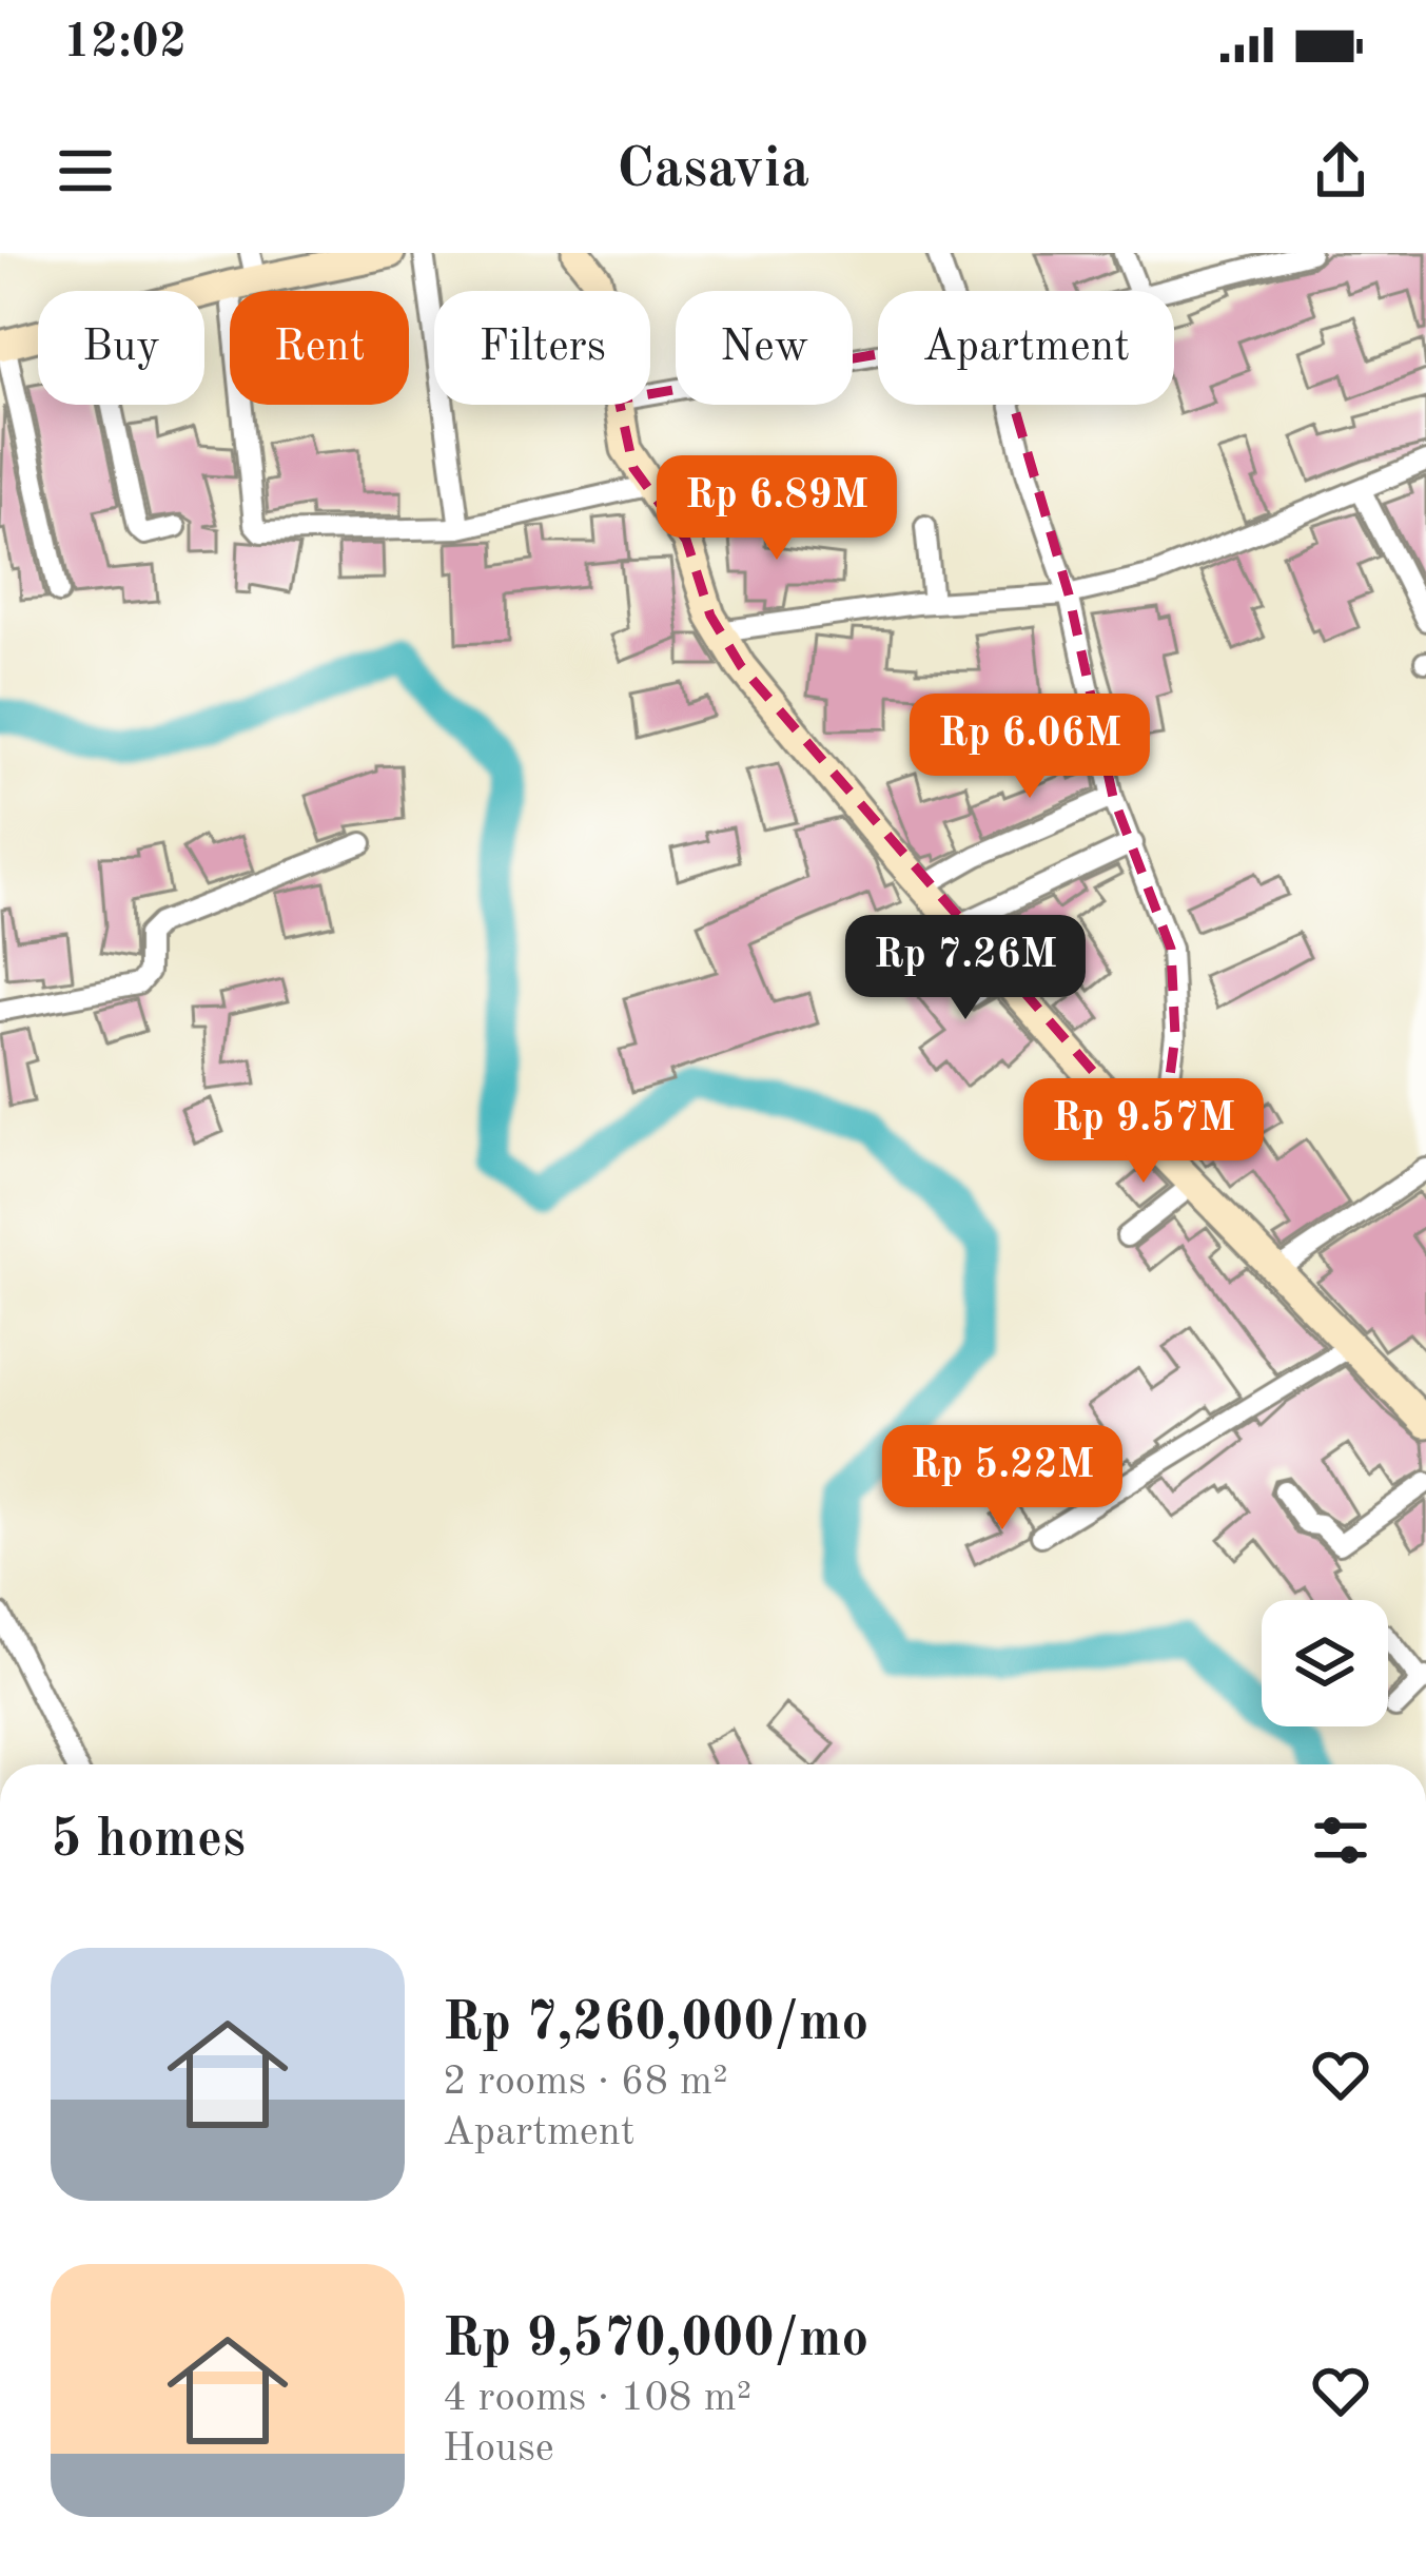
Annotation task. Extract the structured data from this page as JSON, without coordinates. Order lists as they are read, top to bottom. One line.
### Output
{"page":{"status":"12:02","header":"Casavia","chip":["Buy","Rent","Filters","New","Apartment"],"price":["Rp 6.89M","Rp 6.06M","Rp 7.26M","Rp 9.57M","Rp 5.22M"],"heading":"5 homes","list":[{"name":"Rp 7,260,000/mo","note":"2 rooms · 68 m² · Apartment"},{"name":"Rp 9,570,000/mo","note":"4 rooms · 108 m² · House"}]}}
